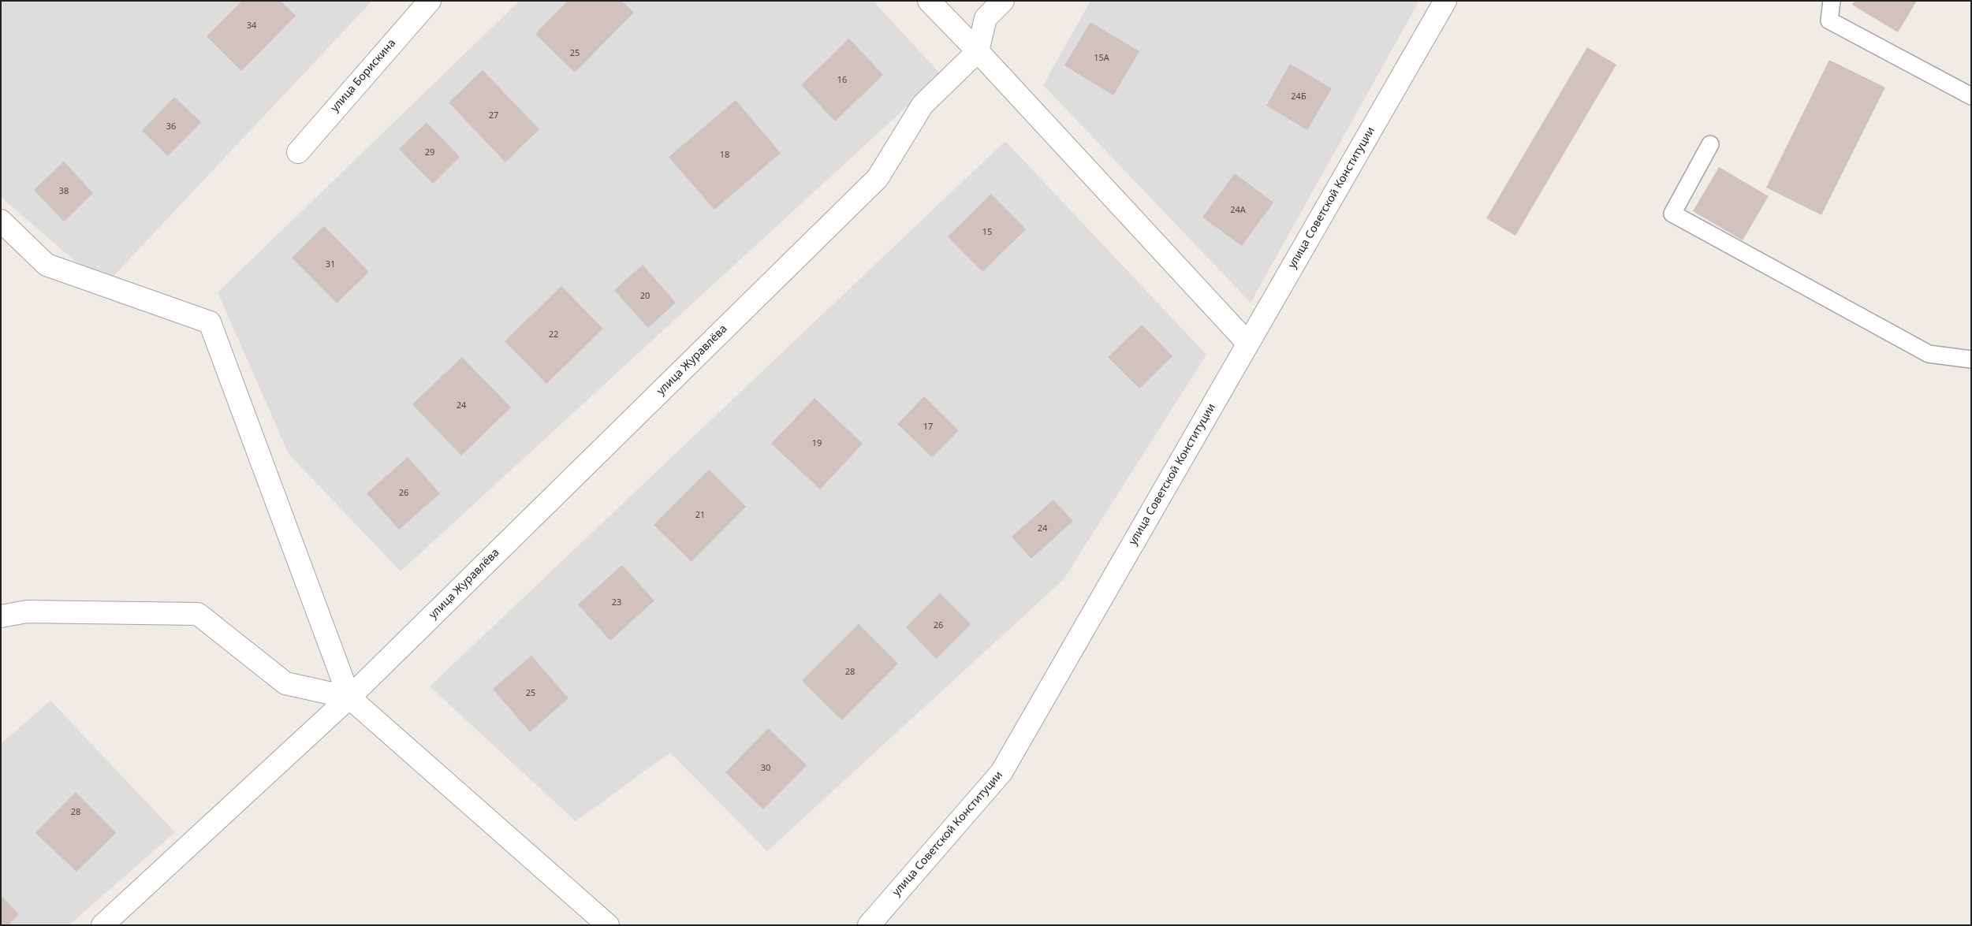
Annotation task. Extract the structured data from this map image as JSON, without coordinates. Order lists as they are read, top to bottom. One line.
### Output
{"streets":{"street":["улица Борискина","улица Советской Конституции","улица Журавлёва"]},"house_numbers":["34","25","15А","16","24Б","27","36","29","18","38","24А","15","31","20","22","24","17","19","26","21","24","23","26","28","25","30","28"]}
